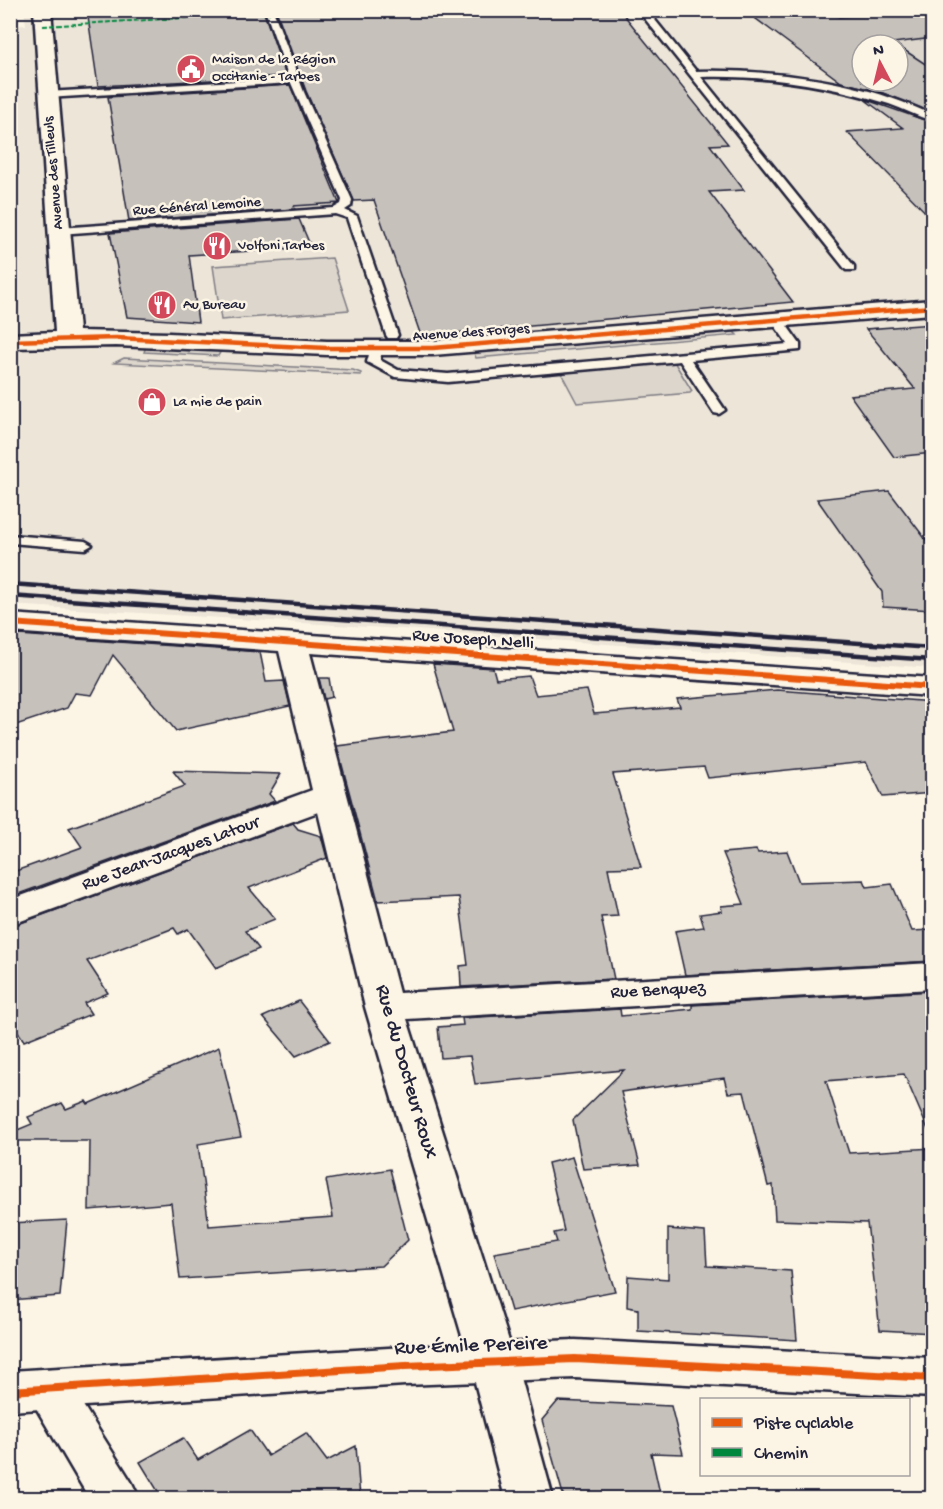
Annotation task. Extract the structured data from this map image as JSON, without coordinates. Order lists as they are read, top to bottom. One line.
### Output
{"streets":{"street":["Avenue des Tilleuls","Avenue des Forges","Rue Joseph Nelli","Rue Jean-Jacques Latour","Rue Benquez","Rue du Docteur Roux","Rue Émile Pereire"],"lane":["Rue Général Lemoine"]},"crossings":[["Avenue des Tilleuls","Rue Général Lemoine"],["Avenue des Tilleuls","Avenue des Forges"],["Rue Joseph Nelli","Rue du Docteur Roux"],["Rue Jean-Jacques Latour","Rue du Docteur Roux"],["Rue Benquez","Rue du Docteur Roux"],["Rue du Docteur Roux","Rue Émile Pereire"]],"places":{"public building":["Maison de la Région Occitanie - Tarbes"],"restaurant":["Volfoni Tarbes","Au Bureau"],"shop":["La mie de pain"]},"legend":["Piste cyclable","Chemin"],"north":"top"}
